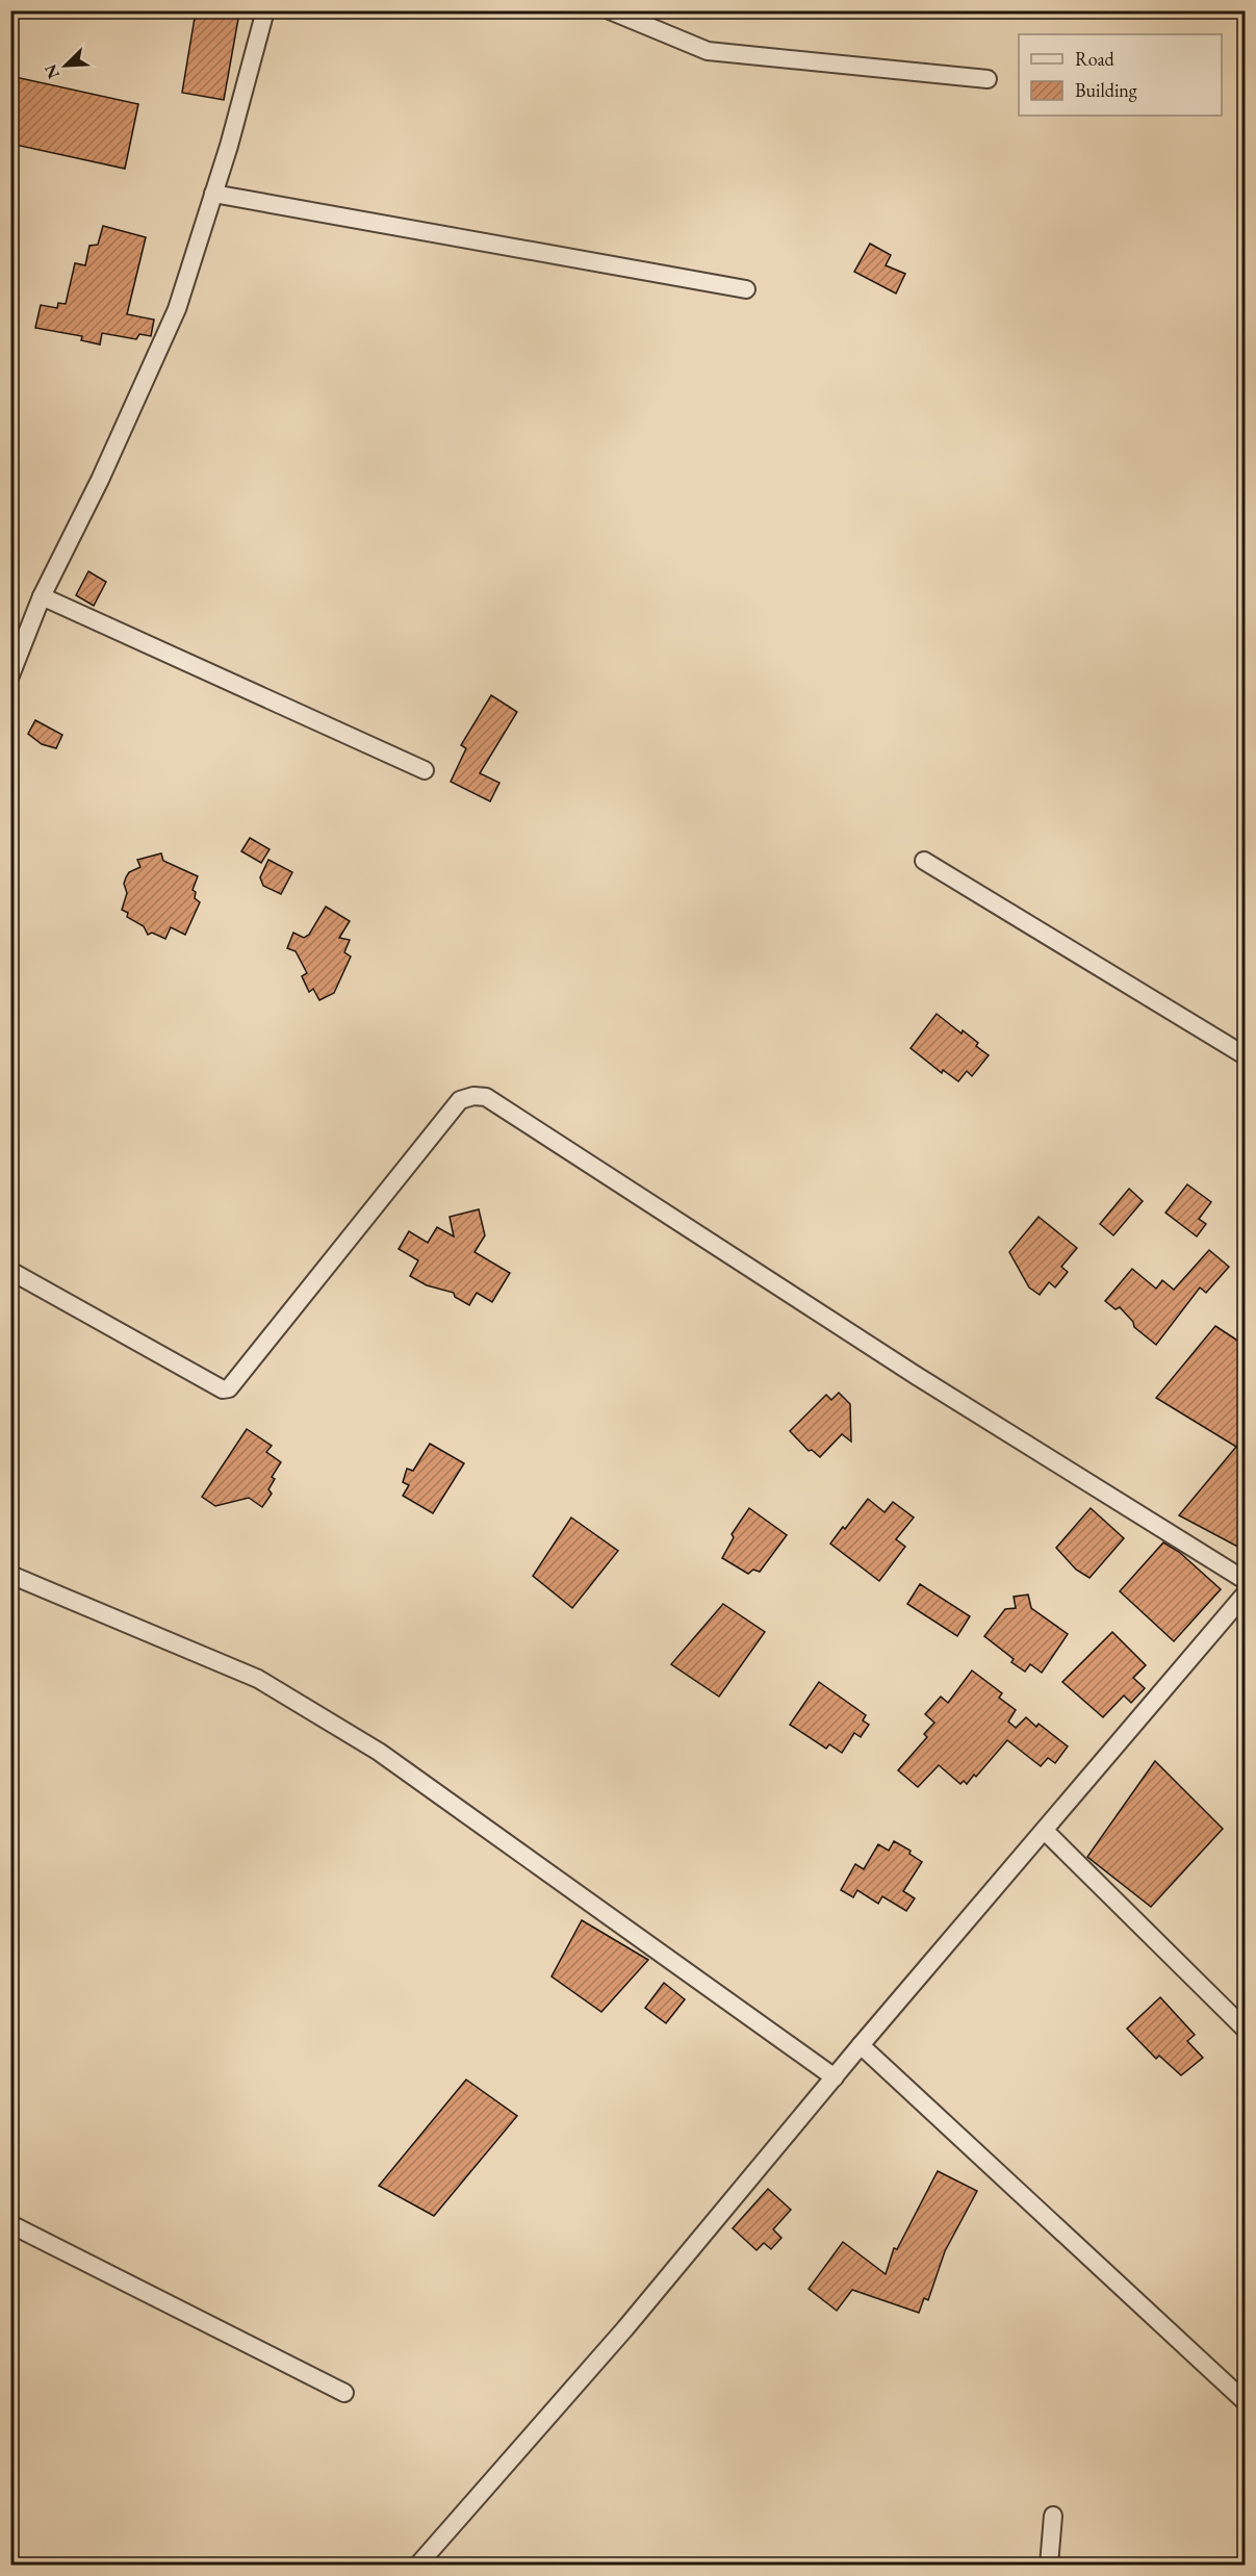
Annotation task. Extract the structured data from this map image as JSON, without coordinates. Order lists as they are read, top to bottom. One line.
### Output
{"legend":["Road","Building"],"north":"bottom left"}
